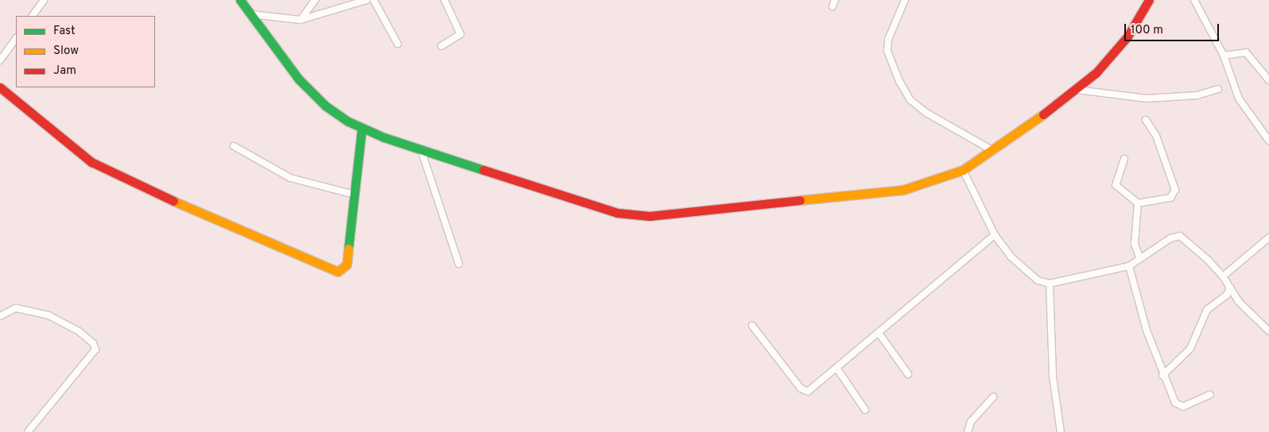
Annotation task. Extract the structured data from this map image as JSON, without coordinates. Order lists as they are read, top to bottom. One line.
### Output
{"legend":["Fast","Slow","Jam"],"scale_bar":"100 m"}
